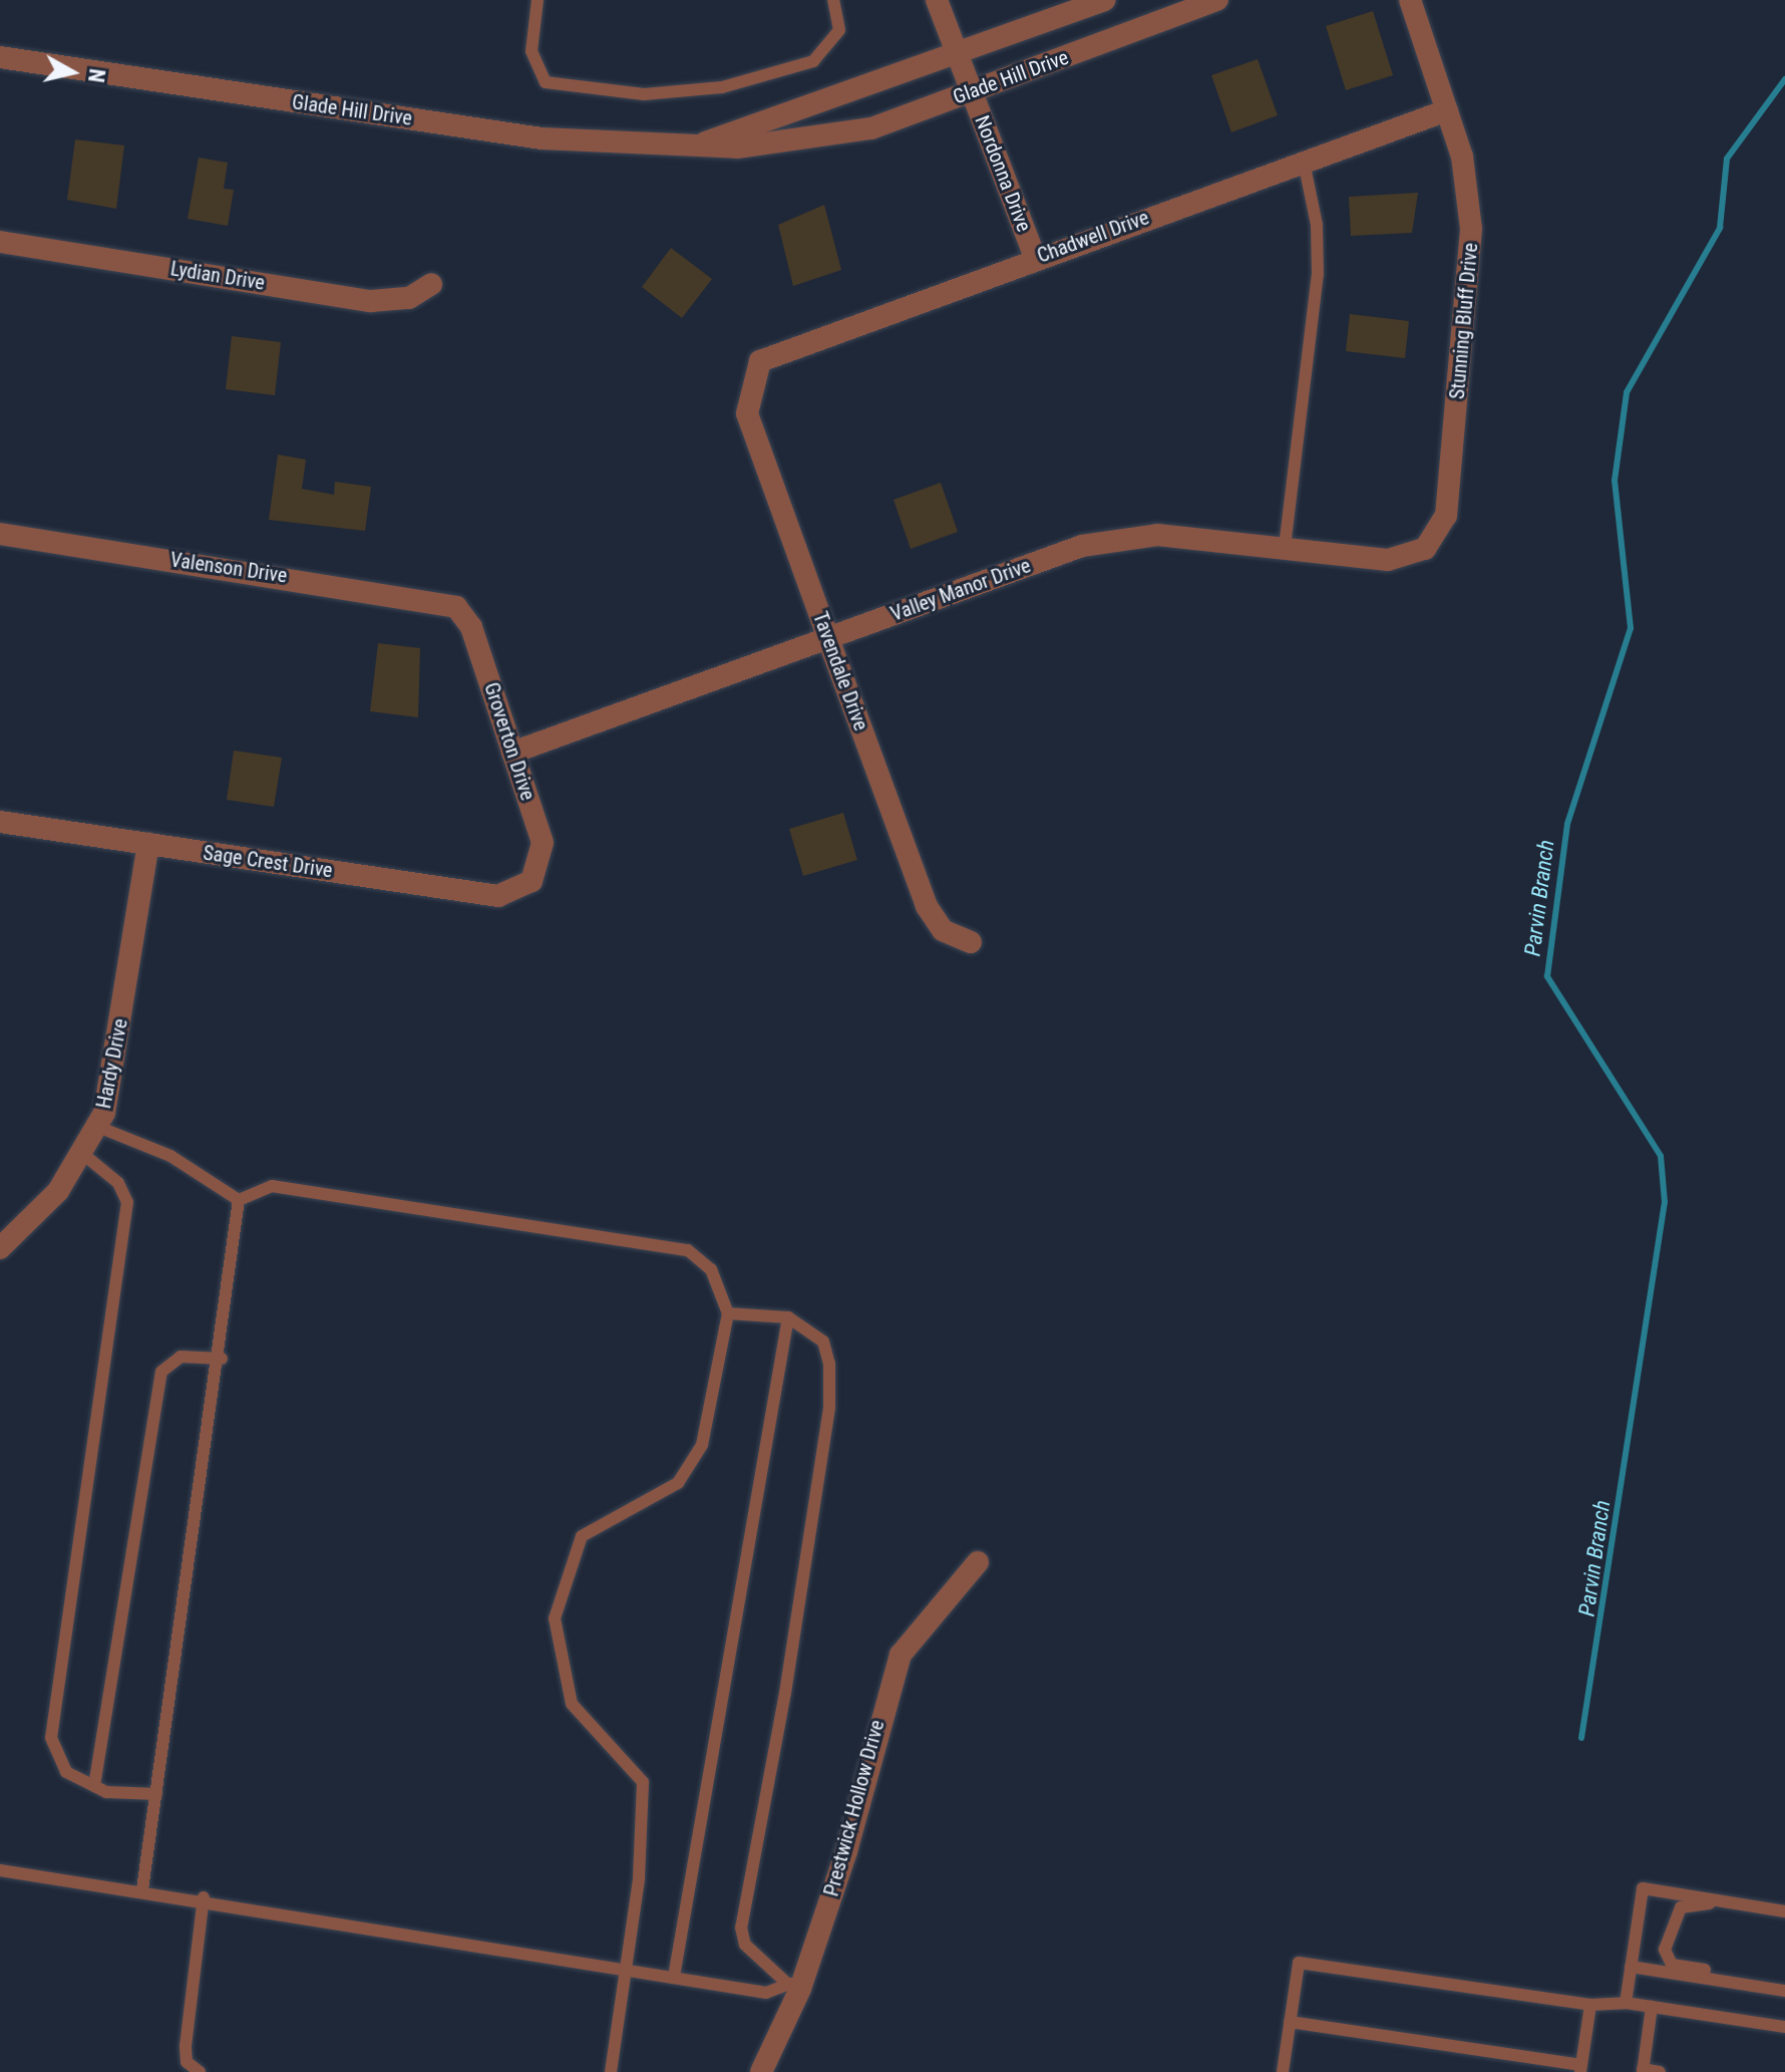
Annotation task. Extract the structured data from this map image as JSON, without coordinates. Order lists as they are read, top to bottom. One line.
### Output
{"streets":{"street":["Glade Hill Drive","Nordonna Drive","Chadwell Drive","Lydian Drive","Stunning Bluff Drive","Valenson Drive","Valley Manor Drive","Tavendale Drive","Groverton Drive","Sage Crest Drive","Hardy Drive","Prestwick Hollow Drive"]},"crossings":[["Glade Hill Drive","Nordonna Drive"],["Nordonna Drive","Chadwell Drive"],["Chadwell Drive","Stunning Bluff Drive"],["Chadwell Drive","Tavendale Drive"],["Stunning Bluff Drive","Valley Manor Drive"],["Valenson Drive","Groverton Drive"],["Valley Manor Drive","Tavendale Drive"],["Valley Manor Drive","Groverton Drive"],["Groverton Drive","Sage Crest Drive"],["Sage Crest Drive","Hardy Drive"]],"water":["Parvin Branch"],"north":"right"}
